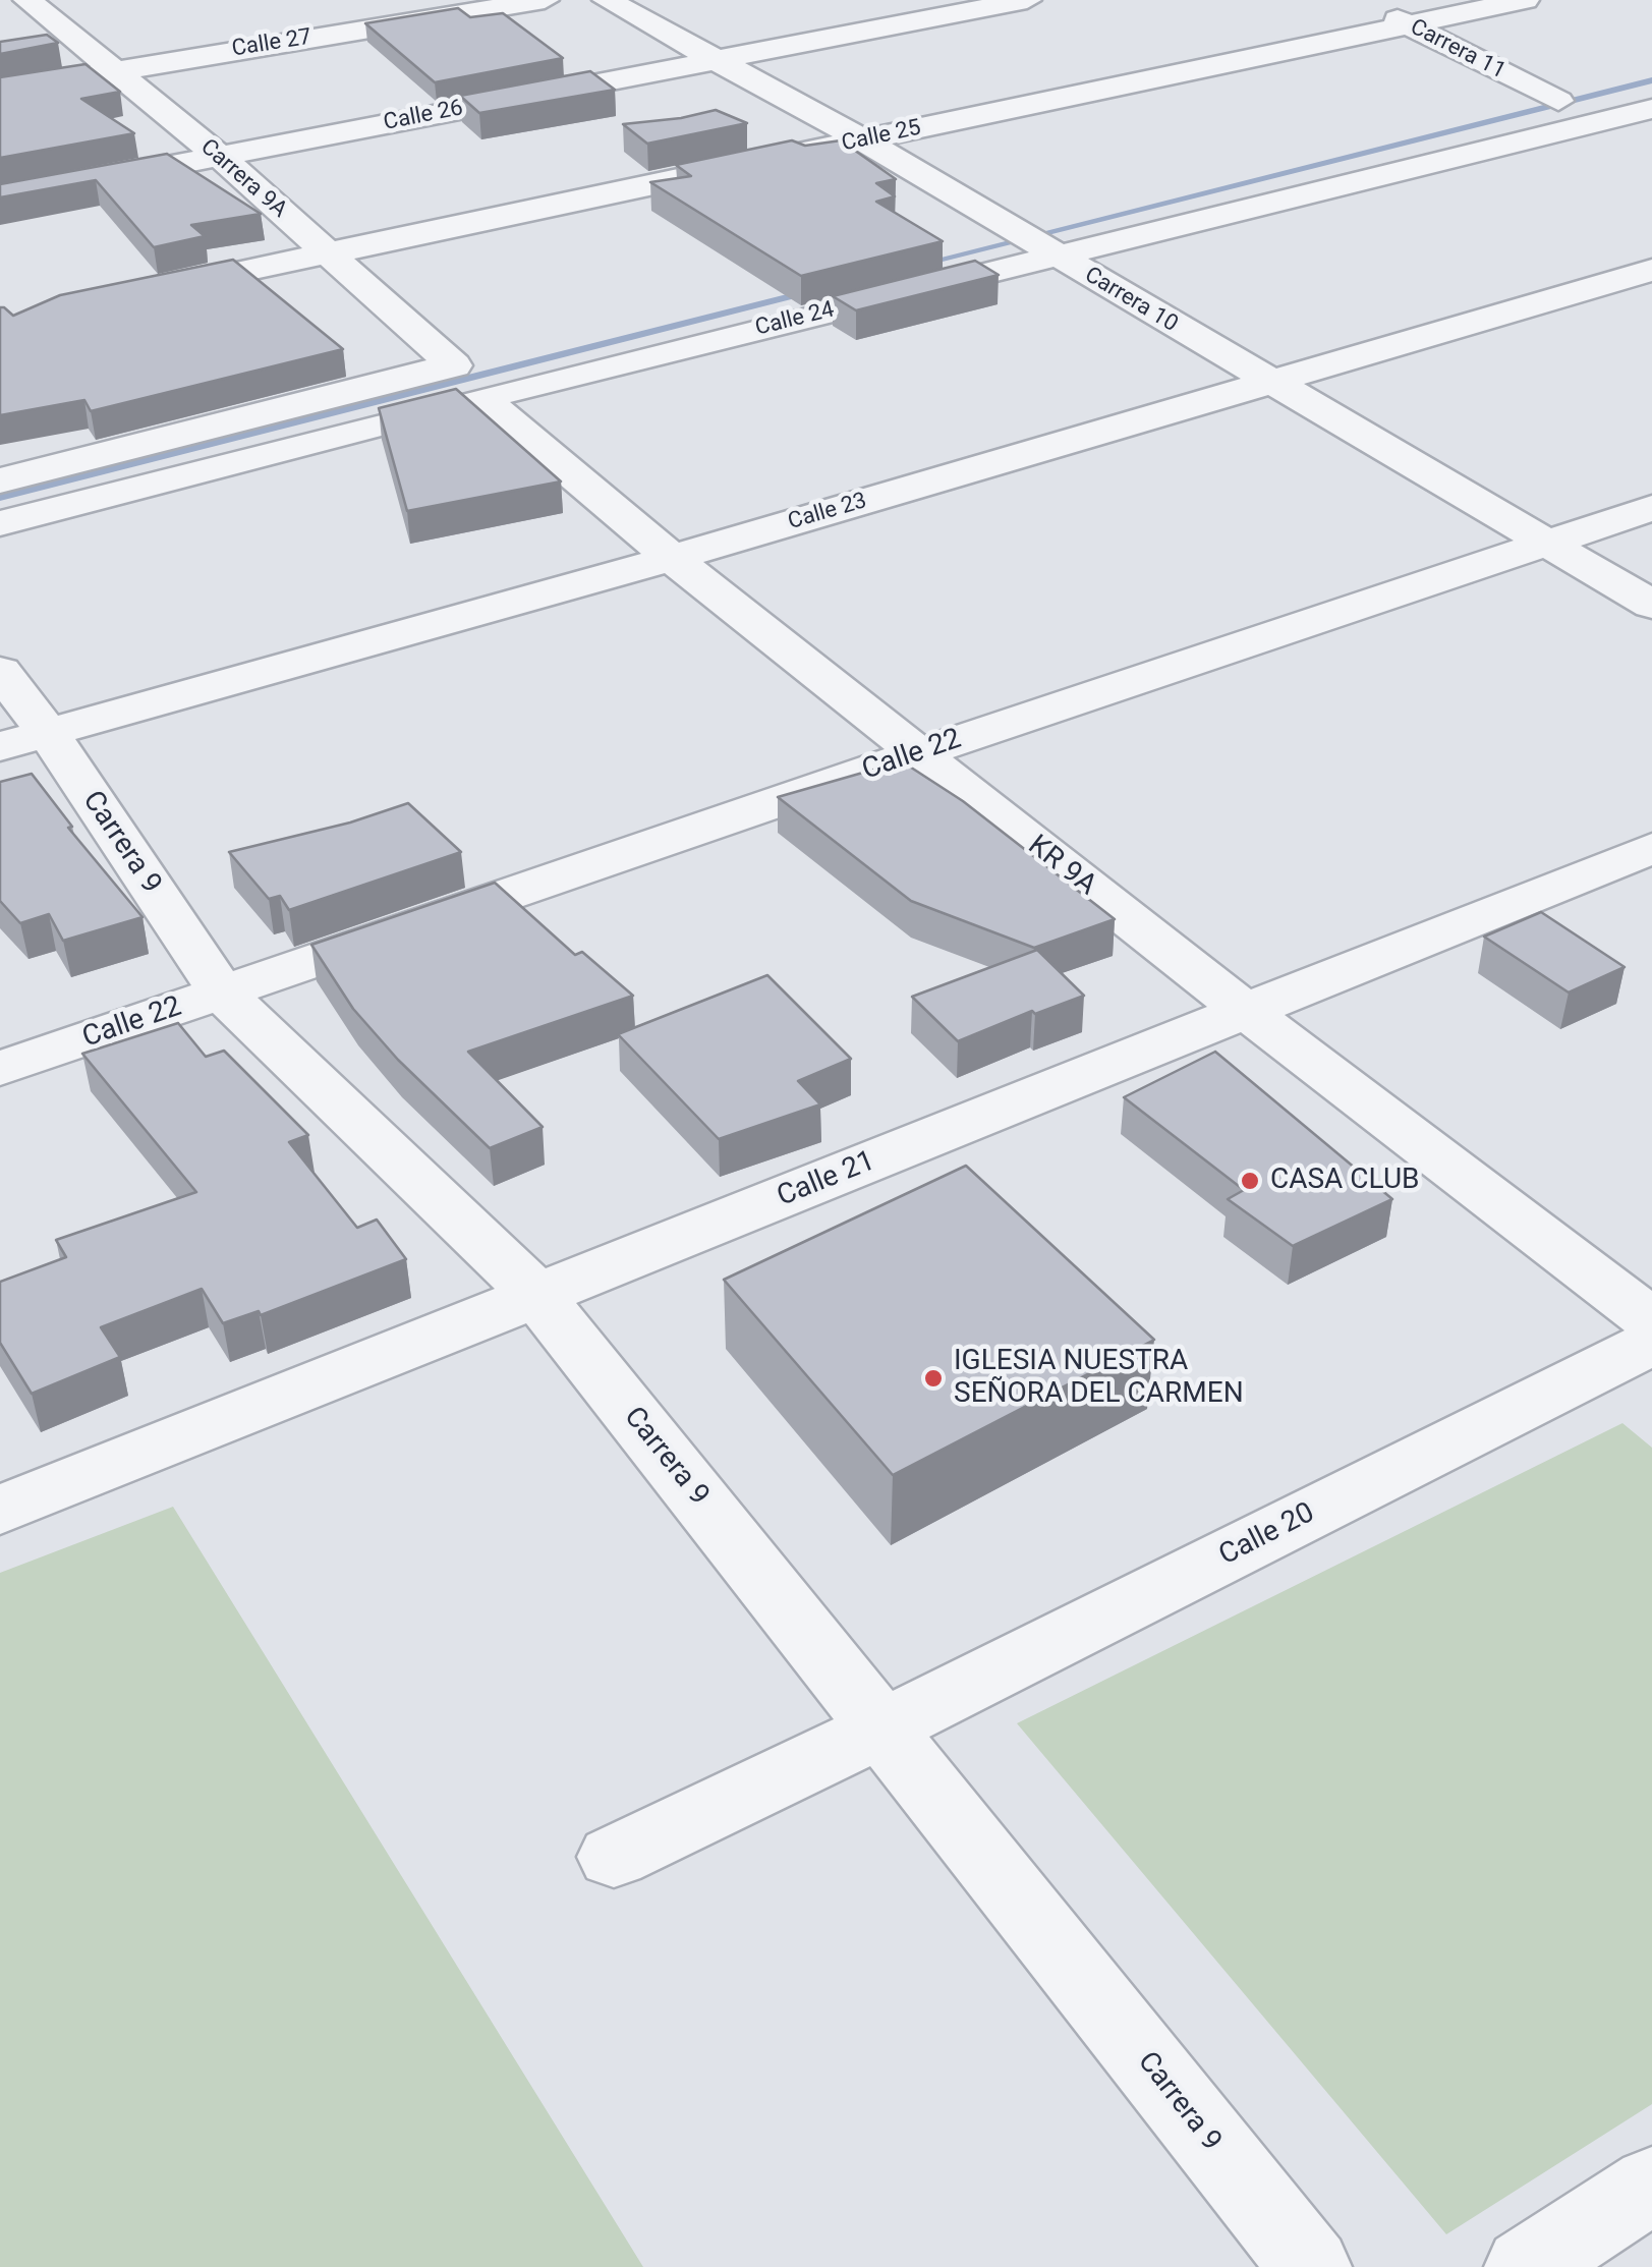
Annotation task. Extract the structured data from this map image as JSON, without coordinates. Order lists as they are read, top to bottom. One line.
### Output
{"streets":{"street":["Calle 27","Carrera 11","Calle 26","Calle 25","Carrera 9A","Carrera 10","Calle 24","Calle 23","Calle 22","Carrera 9","KR 9A","Calle 21","Calle 20"]},"crossings":[["Calle 27","Carrera 9A"],["Carrera 11","Calle 25"],["Carrera 11","Calle 24"],["Calle 26","Carrera 9A"],["Calle 26","Carrera 10"],["Calle 25","Carrera 9A"],["Calle 25","Carrera 10"],["Carrera 9A","Calle 24"],["Carrera 9A","KR 9A"],["Carrera 10","Calle 24"],["Carrera 10","Calle 23"],["Carrera 10","Calle 22"],["Calle 24","KR 9A"],["Calle 23","Carrera 9"],["Calle 23","KR 9A"],["Calle 22","Carrera 9"],["Calle 22","KR 9A"],["Carrera 9","Calle 21"],["Carrera 9","Calle 20"],["KR 9A","Calle 21"]],"places":["CASA CLUB","IGLESIA NUESTRA SEÑORA DEL CARMEN"]}
